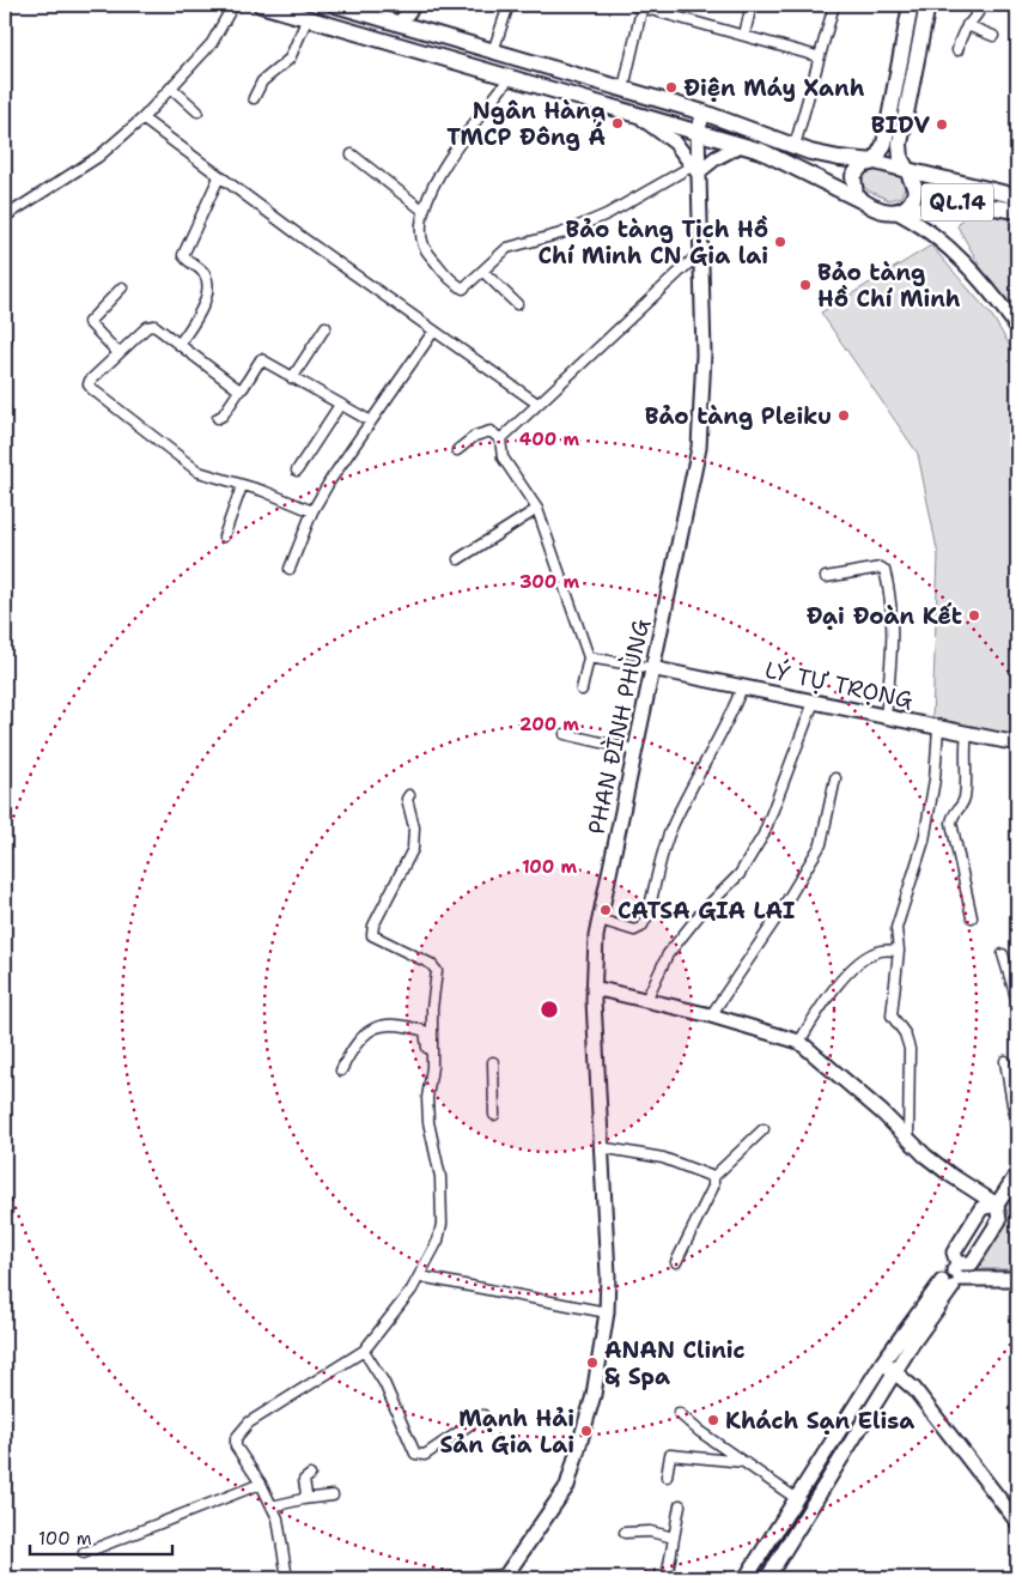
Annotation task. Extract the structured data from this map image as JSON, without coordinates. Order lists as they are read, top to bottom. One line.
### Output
{"streets":{"main road":["QL.14"],"street":["LÝ TỰ TRỌNG","PHAN ĐÌNH PHÙNG"]},"crossings":[["LÝ TỰ TRỌNG","PHAN ĐÌNH PHÙNG"]],"places":["Điện Máy Xanh","Ngân Hàng TMCP Đông Á","BIDV","Bảo tàng Tịch Hồ Chí Minh CN Gia lai","Bảo tàng Hồ Chí Minh","Bảo tàng Pleiku","Đại Đoàn Kết","CATSA GIA LAI","ANAN Clinic & Spa","Khách Sạn Elisa","Mạnh Hải Sản Gia Lai"],"scale_bar":"100 m","rings":["400 m","300 m","200 m","100 m"]}
